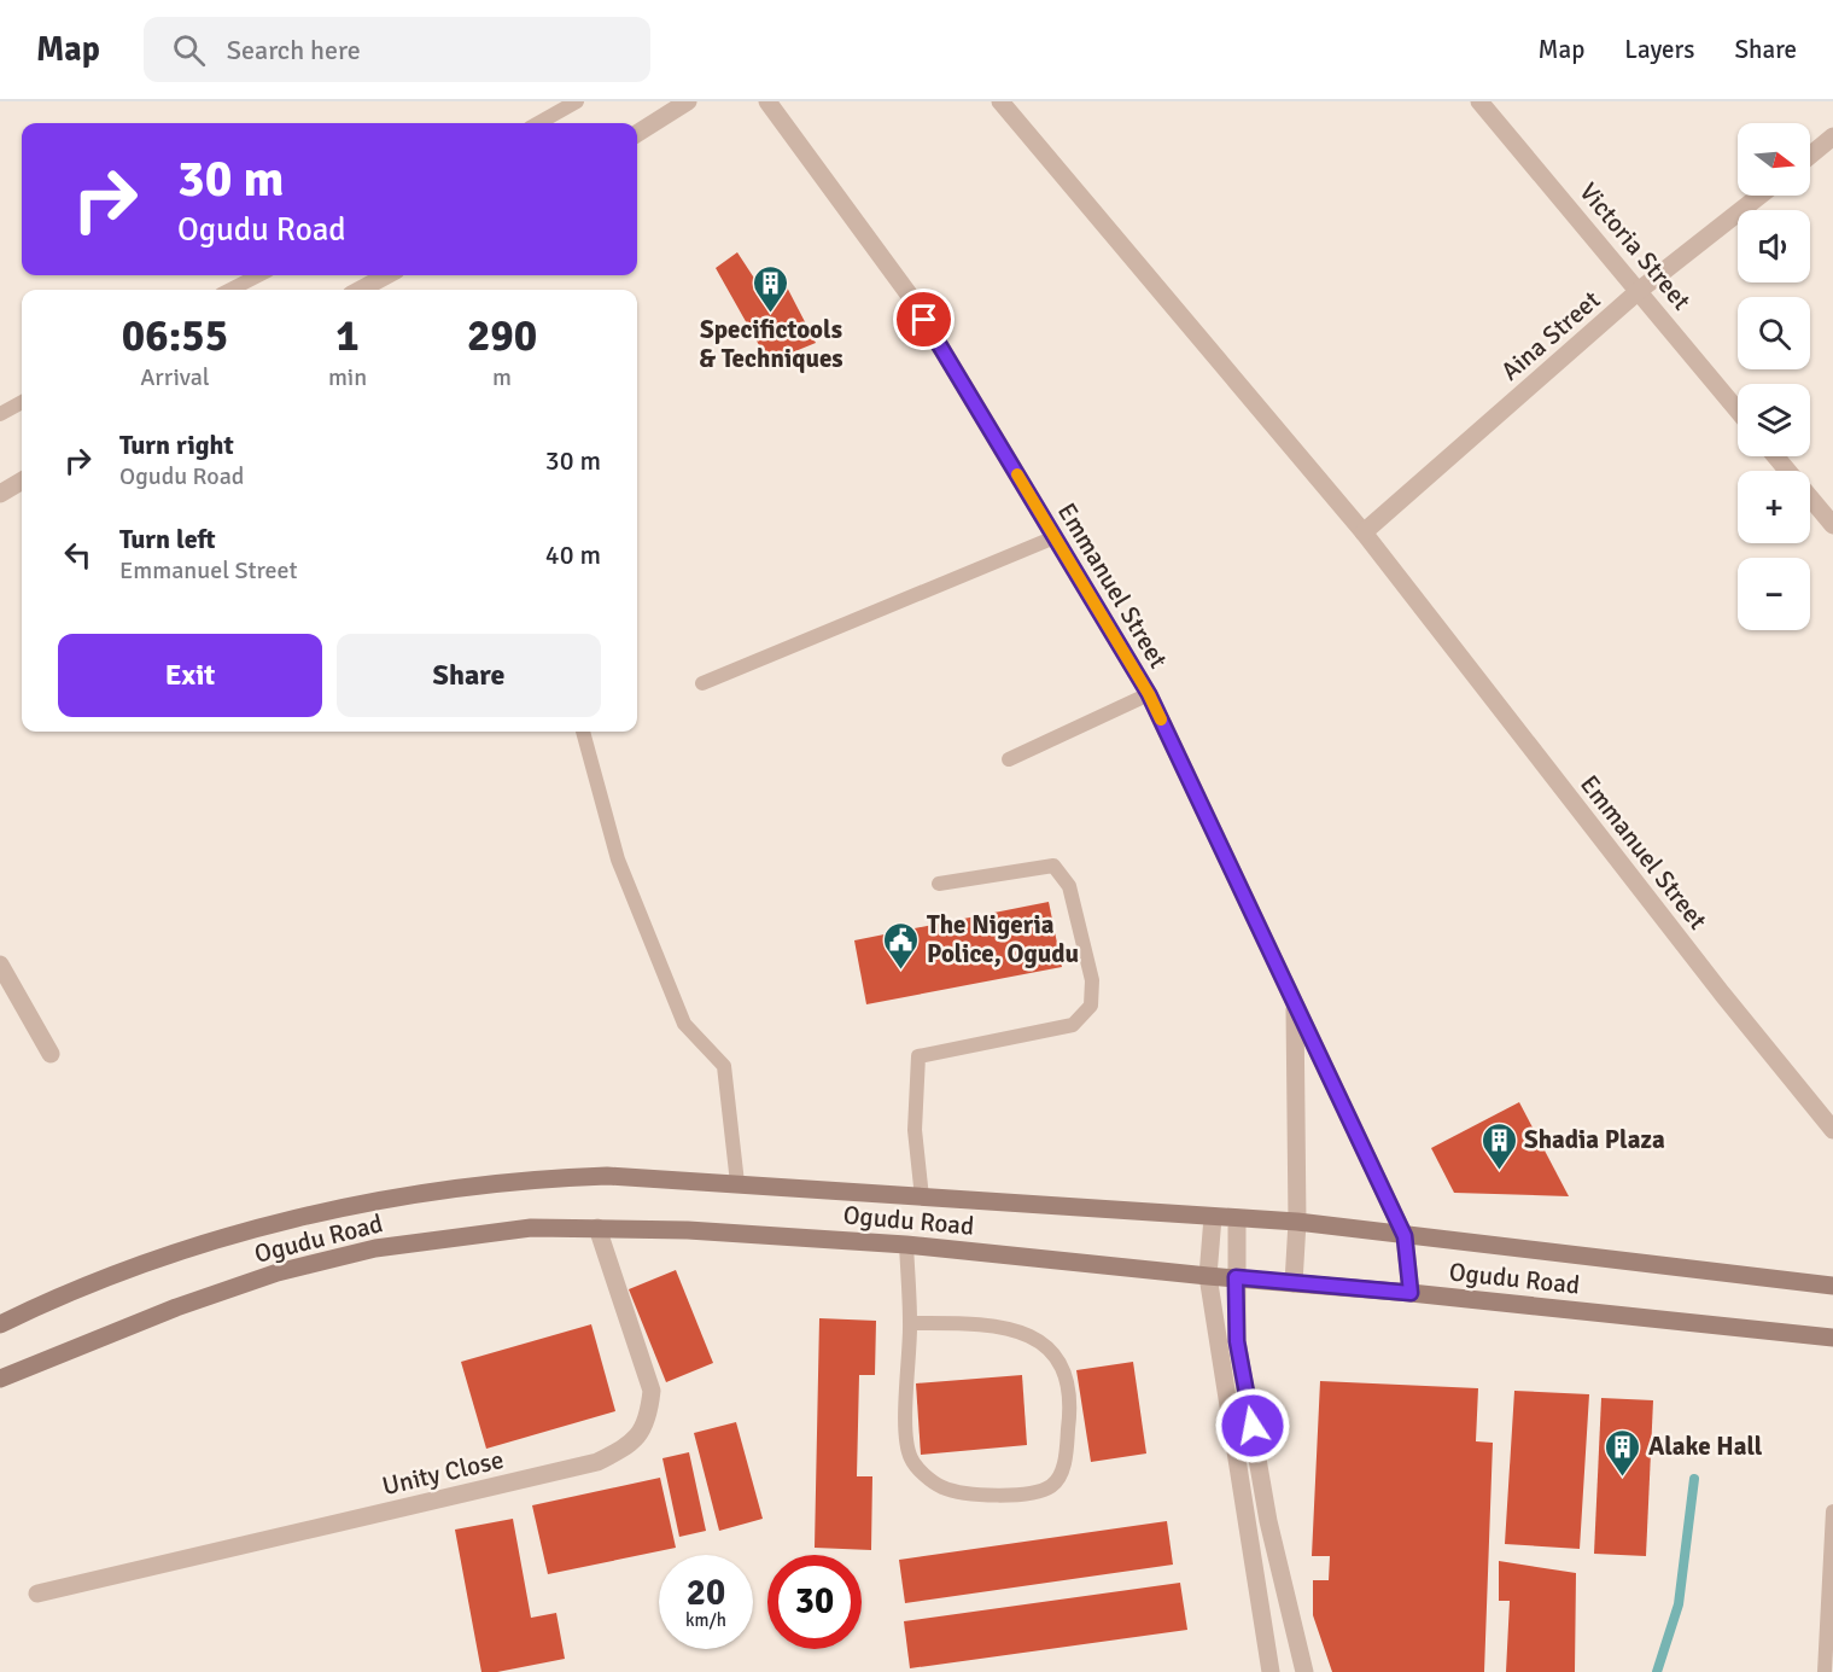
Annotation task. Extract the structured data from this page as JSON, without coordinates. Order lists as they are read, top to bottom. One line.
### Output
{"streets":{"main road":["Ogudu Road"],"street":["Victoria Street","Aina Street","Emmanuel Street","Unity Close"]},"crossings":[["Victoria Street","Aina Street"],["Aina Street","Emmanuel Street"],["Emmanuel Street","Ogudu Road"],["Ogudu Road","Unity Close"]],"places":{"building":["Specifictools & Techniques","Shadia Plaza","Alake Hall"],"public building":["The Nigeria Police, Ogudu"]},"north":"right","page":{"header":"Map","search":"Search here","nav":["Map","Layers","Share"],"map_buttons":["+","−"],"turn":["30 m","Ogudu Road"],"eta":["06:55","Arrival","1","min","290","m"],"list":[{"name":"Turn right","note":"Ogudu Road","value":"30 m"},{"name":"Turn left","note":"Emmanuel Street","value":"40 m"}],"buttons":["Exit","Share"],"speed":"20 km/h","limit":"30"}}
